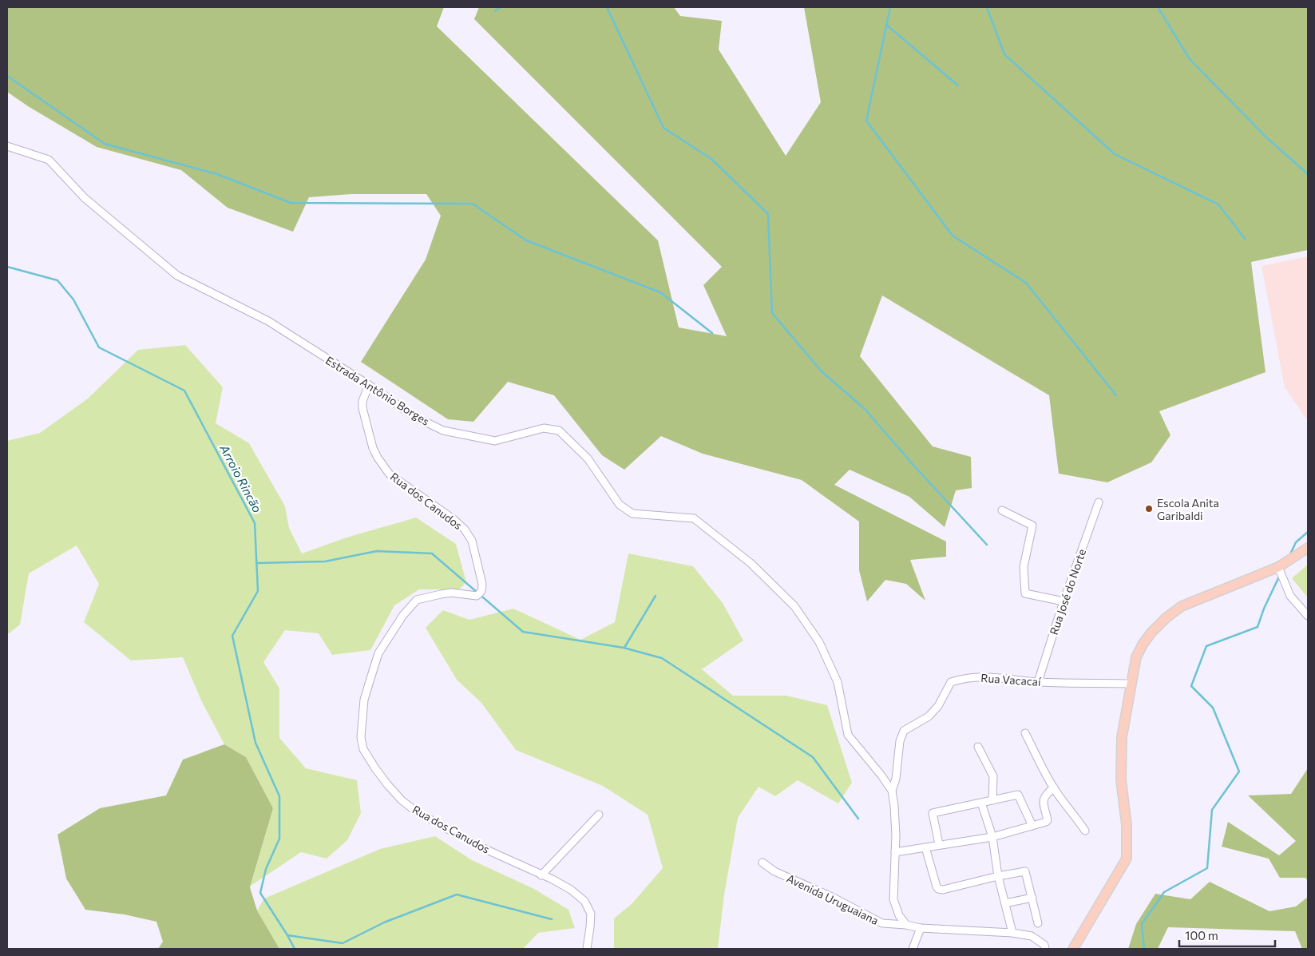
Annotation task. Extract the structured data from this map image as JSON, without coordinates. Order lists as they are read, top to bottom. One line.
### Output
{"streets":{"street":["Estrada Antônio Borges","Rua dos Canudos","Rua José do Norte","Rua Vacacaí","Avenida Uruguaiana"]},"crossings":[["Estrada Antônio Borges","Rua dos Canudos"],["Estrada Antônio Borges","Rua Vacacaí"],["Estrada Antônio Borges","Avenida Uruguaiana"],["Rua José do Norte","Rua Vacacaí"]],"water":["Arroio Rincão"],"places":["Escola Anita Garibaldi"],"scale_bar":"100 m"}
